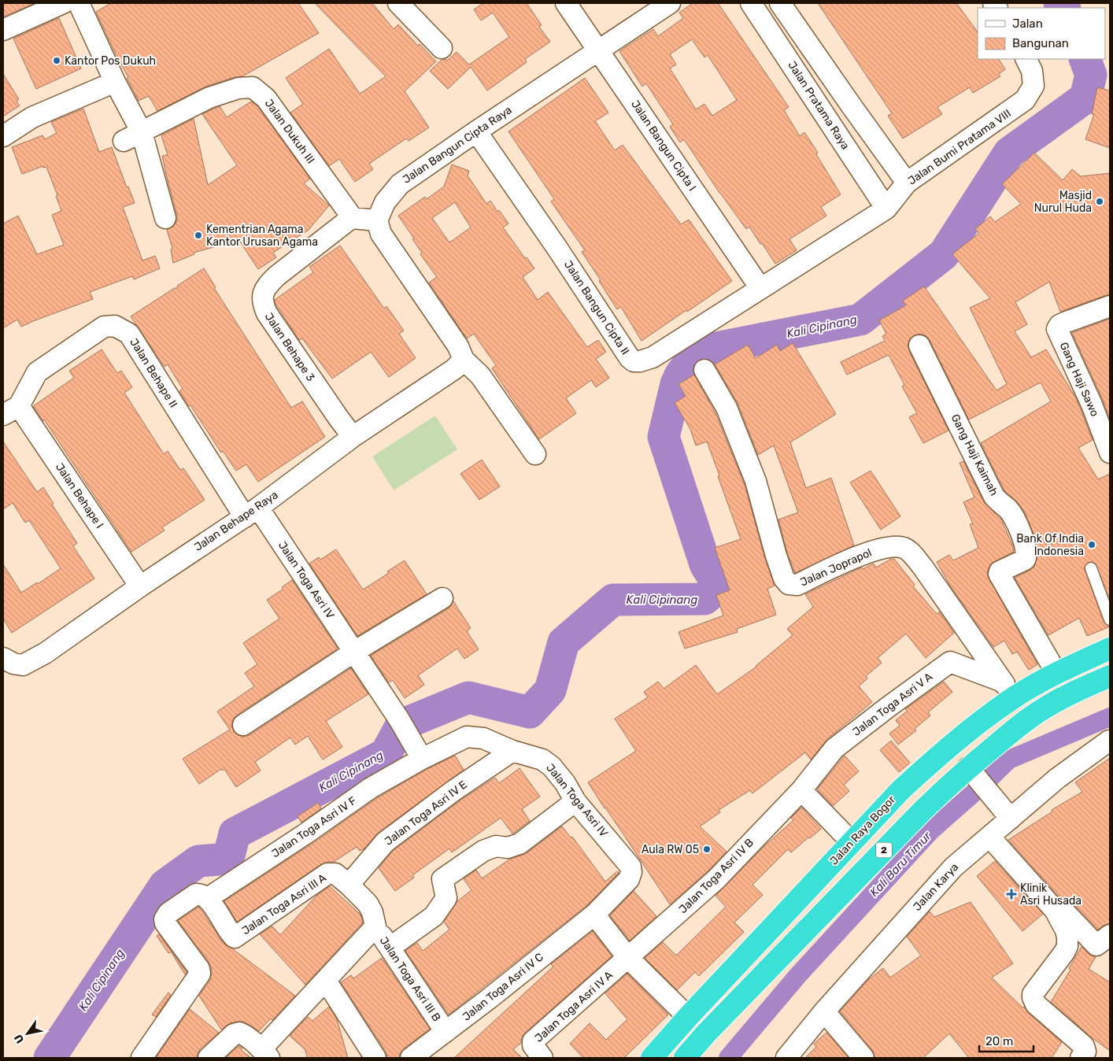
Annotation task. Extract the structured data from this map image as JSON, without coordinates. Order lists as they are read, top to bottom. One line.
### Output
{"streets":{"highway":["Jalan Raya Bogor","2"],"street":["Jalan Pratama Raya","Jalan Dukuh III","Jalan Bangun Cipta Raya","Jalan Bangun Cipta I","Jalan Bumi Pratama VIII","Jalan Bangun Cipta II","Jalan Behape 3","Jalan Behape II","Gang Haji Sawo","Gang Haji Kaimah","Jalan Behape I","Jalan Behape Raya","Jalan Joprapol","Jalan Toga Asri IV","Jalan Toga Asri V A","Jalan Toga Asri IV E","Jalan Toga Asri IV F","Jalan Toga Asri IV B","Jalan Karya","Jalan Toga Asri III A","Jalan Toga Asri III B","Jalan Toga Asri IV C","Jalan Toga Asri IV A"]},"crossings":[["Jalan Pratama Raya","Jalan Bumi Pratama VIII"],["Jalan Dukuh III","Jalan Behape 3"],["Jalan Bangun Cipta Raya","Jalan Bangun Cipta I"],["Jalan Bangun Cipta Raya","Jalan Bangun Cipta II"],["Jalan Bangun Cipta I","Jalan Bumi Pratama VIII"],["Jalan Bangun Cipta I","Jalan Bangun Cipta II"],["Jalan Bumi Pratama VIII","Jalan Bangun Cipta II"],["Jalan Behape 3","Jalan Behape Raya"],["Jalan Behape II","Jalan Behape I"],["Jalan Behape II","Jalan Behape Raya"],["Jalan Behape II","Jalan Toga Asri IV"],["Gang Haji Kaimah","Jalan Raya Bogor"],["Jalan Behape I","Jalan Behape Raya"],["Jalan Behape Raya","Jalan Toga Asri IV"],["Jalan Joprapol","Jalan Toga Asri V A"],["Jalan Joprapol","Jalan Raya Bogor"],["Jalan Toga Asri IV","Jalan Toga Asri IV E"],["Jalan Toga Asri IV","Jalan Toga Asri IV F"],["Jalan Toga Asri IV","Jalan Toga Asri IV C"],["Jalan Toga Asri V A","Jalan Raya Bogor"],["Jalan Toga Asri V A","Jalan Toga Asri IV B"],["Jalan Toga Asri IV E","Jalan Toga Asri III A"],["Jalan Toga Asri IV F","Jalan Toga Asri III A"],["Jalan Toga Asri IV B","Jalan Toga Asri IV A"],["Jalan Toga Asri III A","Jalan Toga Asri III B"],["Jalan Toga Asri III B","Jalan Toga Asri IV C"]],"water":["Kali Cipinang","Kali Baru Timur"],"places":{"other":["Kantor Pos Dukuh","Masjid Nurul Huda","Kementrian Agama Kantor Urusan Agama","Bank Of India Indonesia","Aula RW 05"],"health":["Klinik Asri Husada"]},"legend":["Jalan","Bangunan"],"scale_bar":"20 m","north":"bottom left"}
